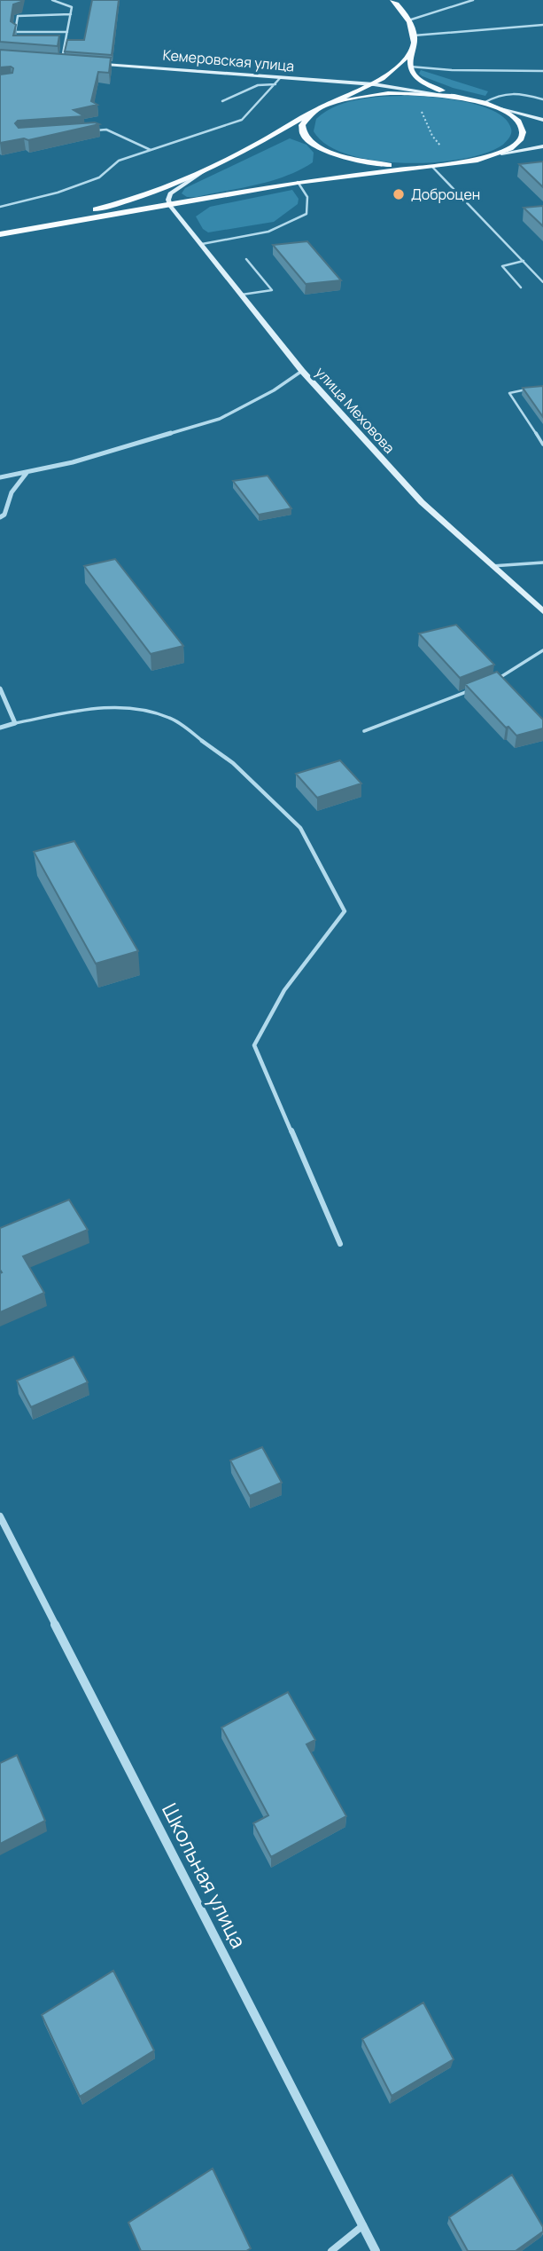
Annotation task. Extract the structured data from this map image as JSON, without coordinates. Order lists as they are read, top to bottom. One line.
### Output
{"streets":{"street":["Кемеровская улица","улица Меховова","Школьная улица"]},"places":["Доброцен"]}
